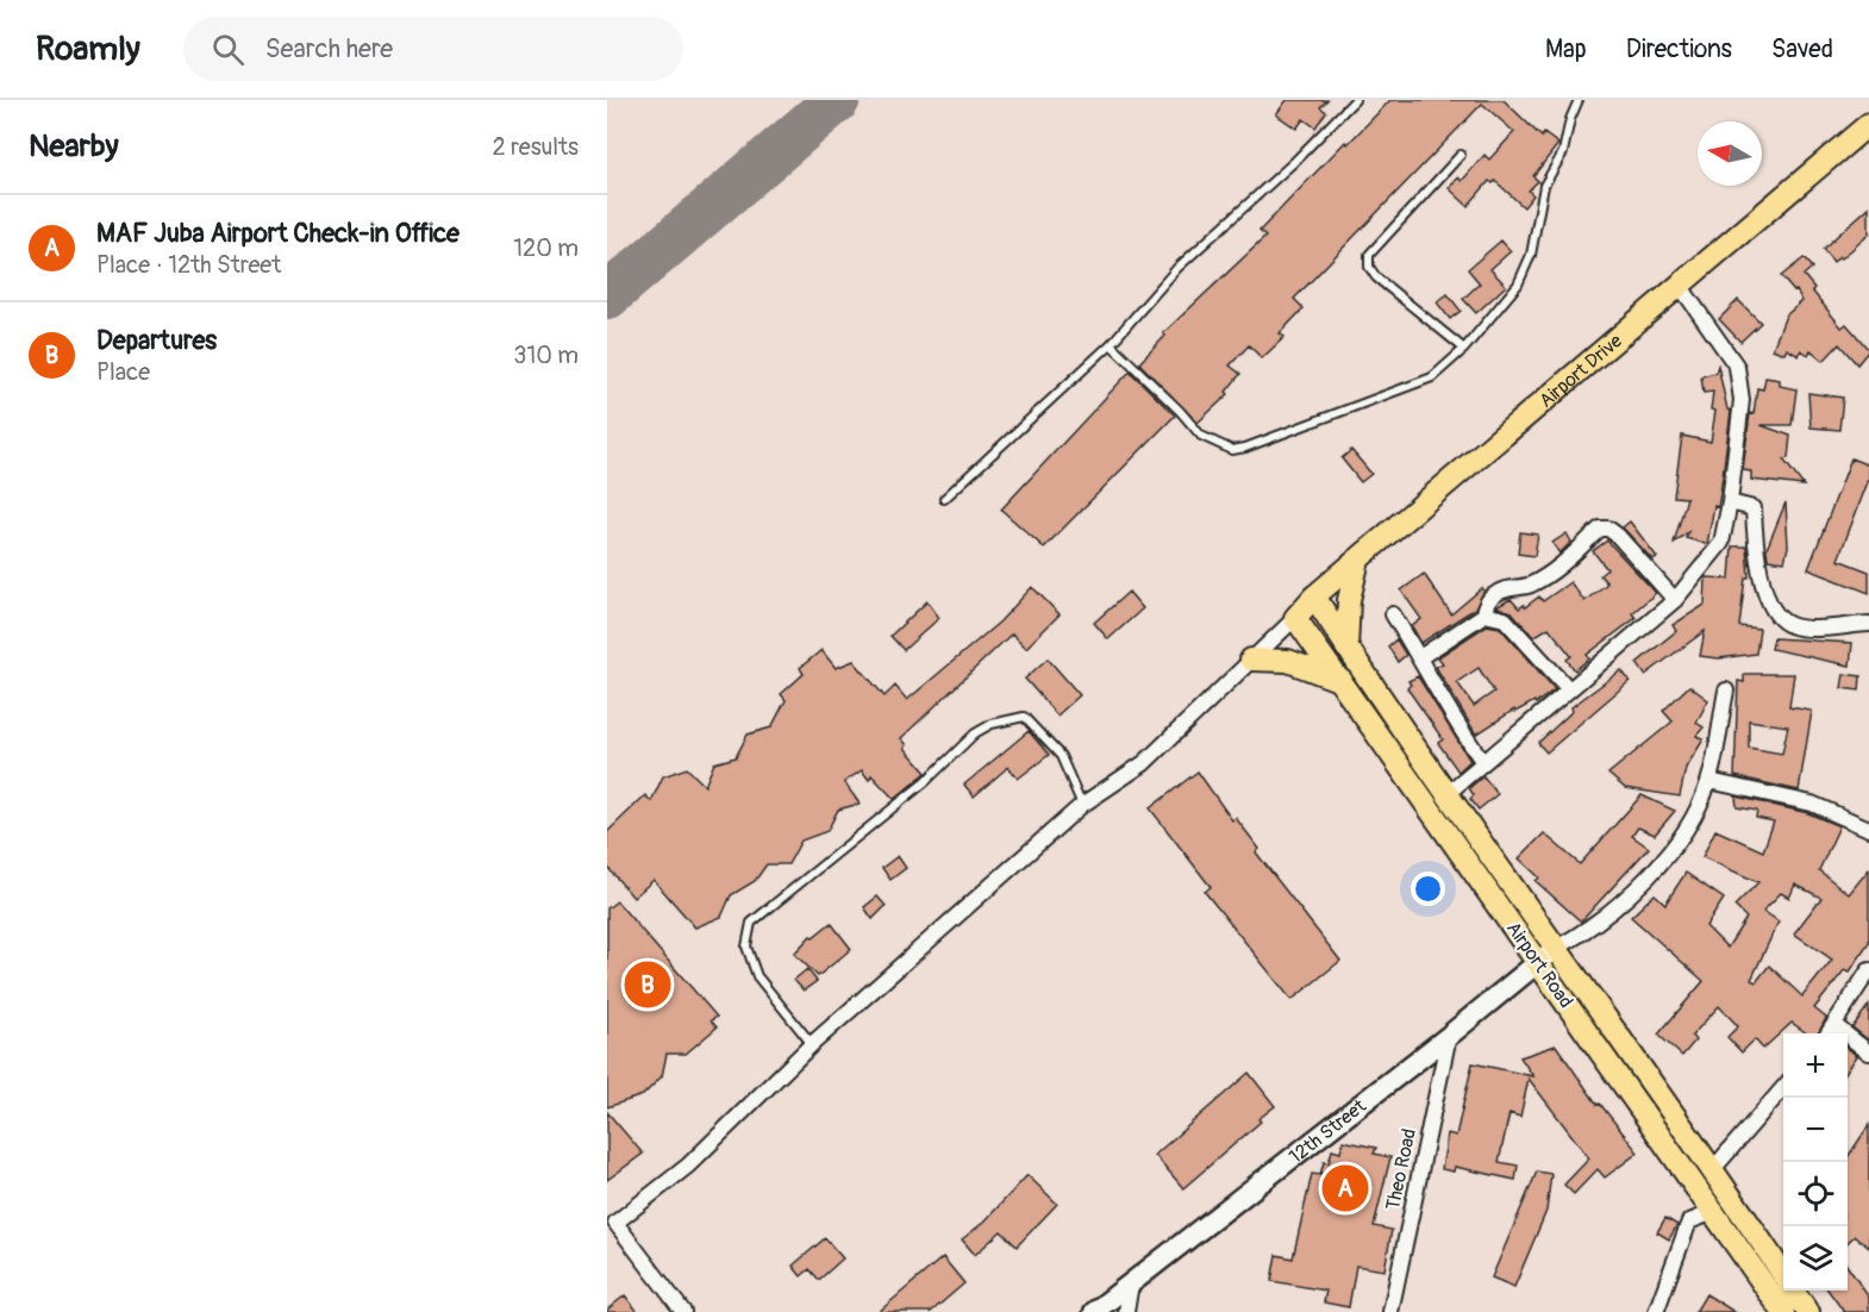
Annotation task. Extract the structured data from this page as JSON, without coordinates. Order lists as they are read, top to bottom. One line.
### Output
{"streets":{"main road":["Airport Drive","Airport Road"],"street":["12th Street","Theo Road"]},"crossings":[["Airport Drive","Airport Road"],["Airport Road","12th Street"],["12th Street","Theo Road"]],"north":"left","page":{"header":"Roamly","search":"Search here","nav":["Map","Directions","Saved"],"heading":["Nearby","2 results"],"list":[{"mark":"A","name":"MAF Juba Airport Check-in Office","note":"Place · 12th Street","value":"120 m"},{"mark":"B","name":"Departures","note":"Place","value":"310 m"}],"pins":["B","A"],"map_buttons":["+","−"]}}
